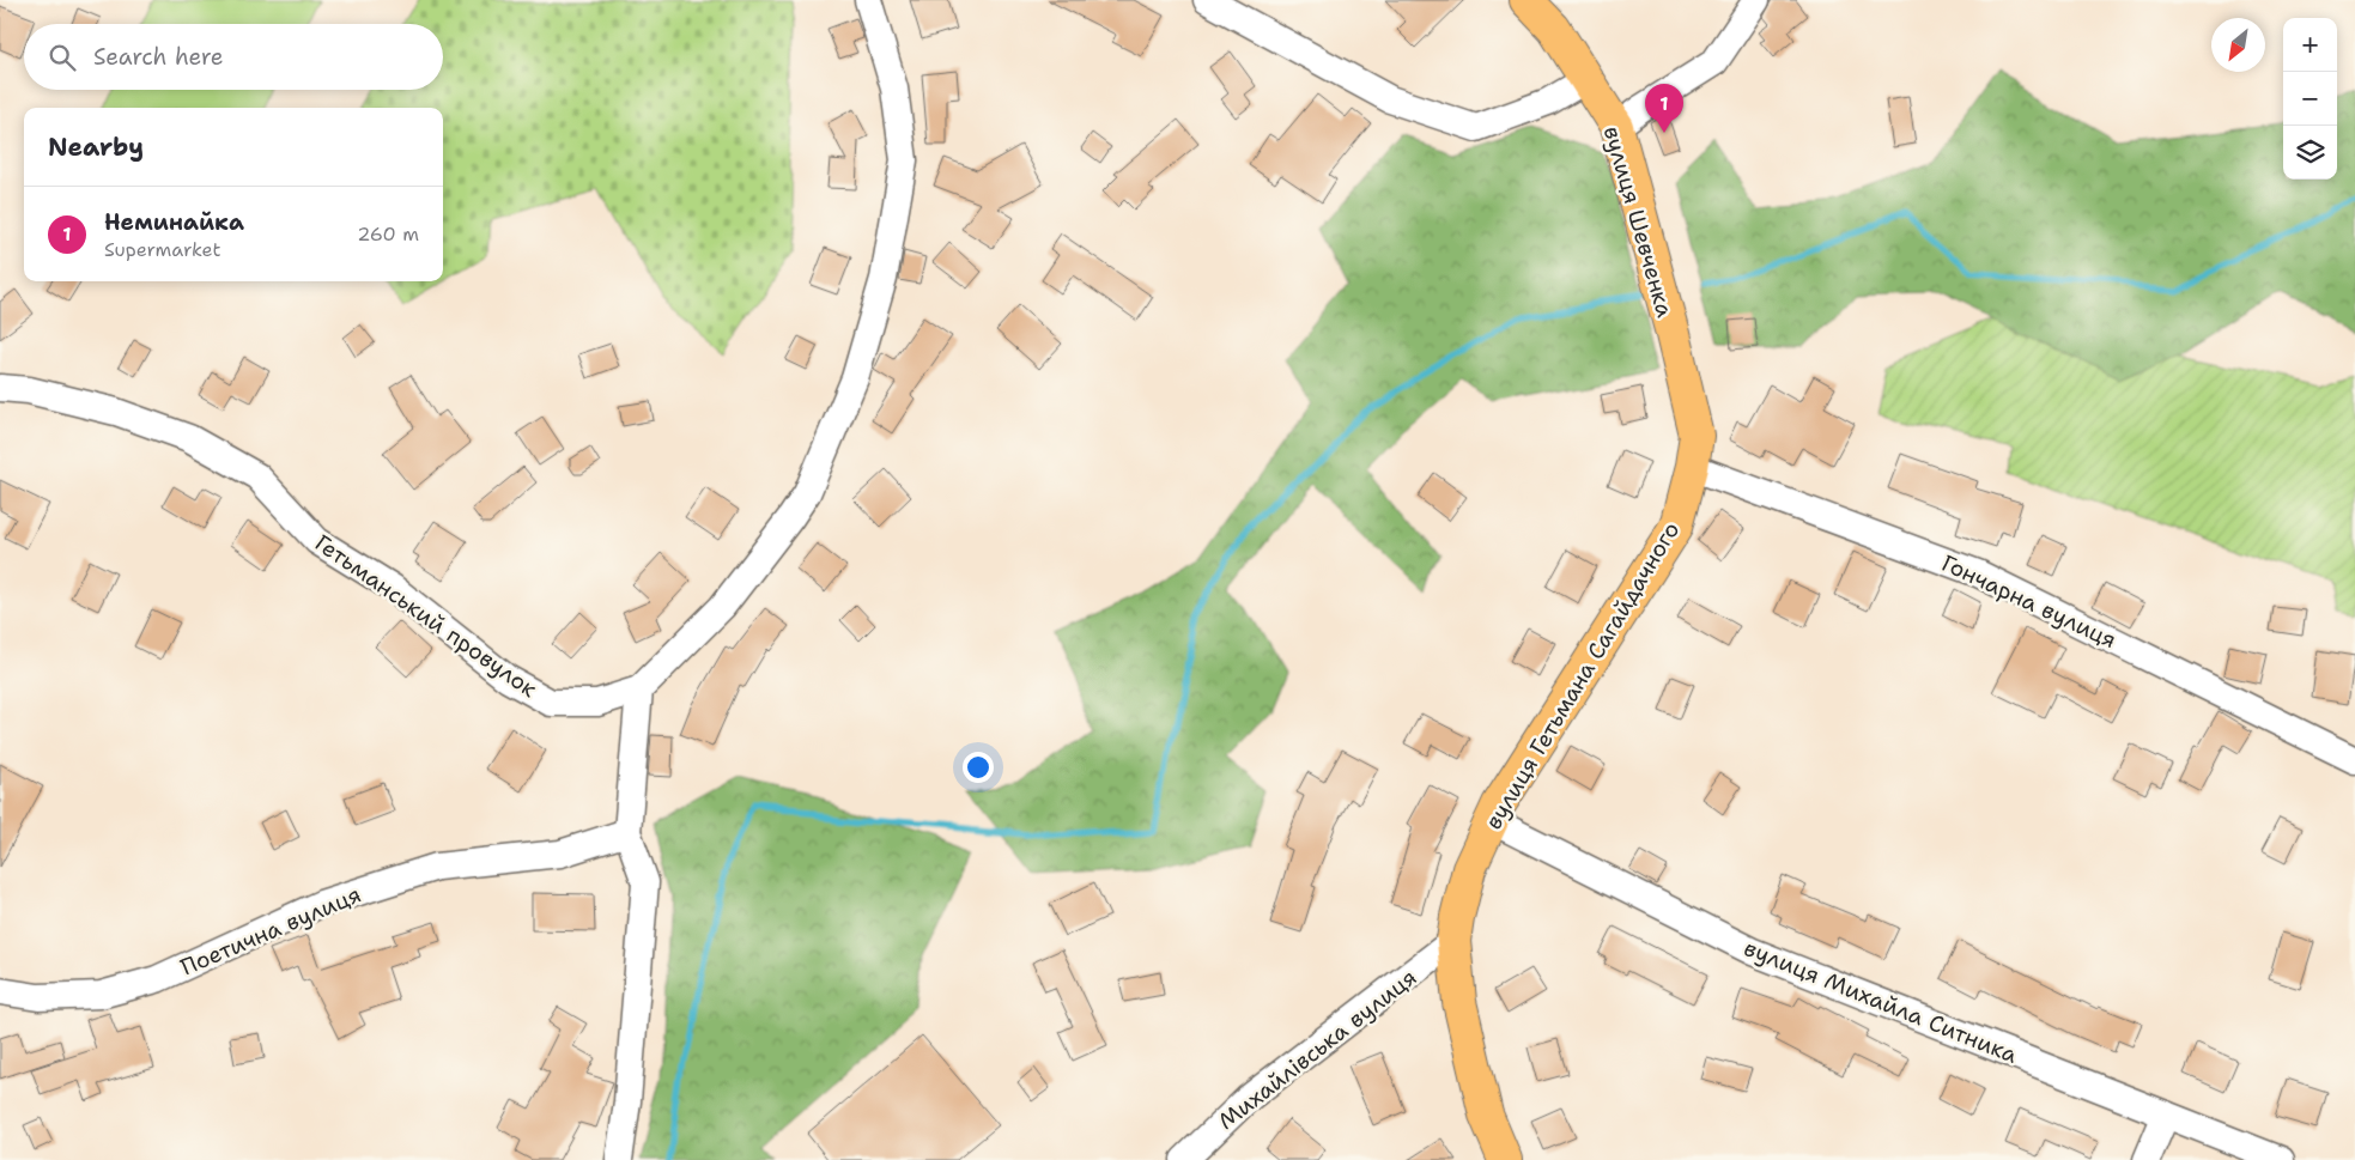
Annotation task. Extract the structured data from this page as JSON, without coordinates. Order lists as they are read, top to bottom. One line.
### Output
{"streets":{"main road":["вулиця Шевченка","вулиця Гетьмана Сагайдачного"],"street":["Гончарна вулиця","Гетьманський провулок","Поетична вулиця","вулиця Михайла Ситника","Михайлівська вулиця"]},"crossings":[["вулиця Шевченка","Гончарна вулиця"],["вулиця Шевченка","вулиця Гетьмана Сагайдачного"],["Гончарна вулиця","вулиця Гетьмана Сагайдачного"],["вулиця Гетьмана Сагайдачного","вулиця Михайла Ситника"],["вулиця Гетьмана Сагайдачного","Михайлівська вулиця"]],"north":"bottom left","page":{"map_buttons":["+","−"],"search":"Search here","pins":"1","heading":"Nearby","list":[{"mark":"1","name":"Неминайка","note":"Supermarket","value":"260 m"}]}}
